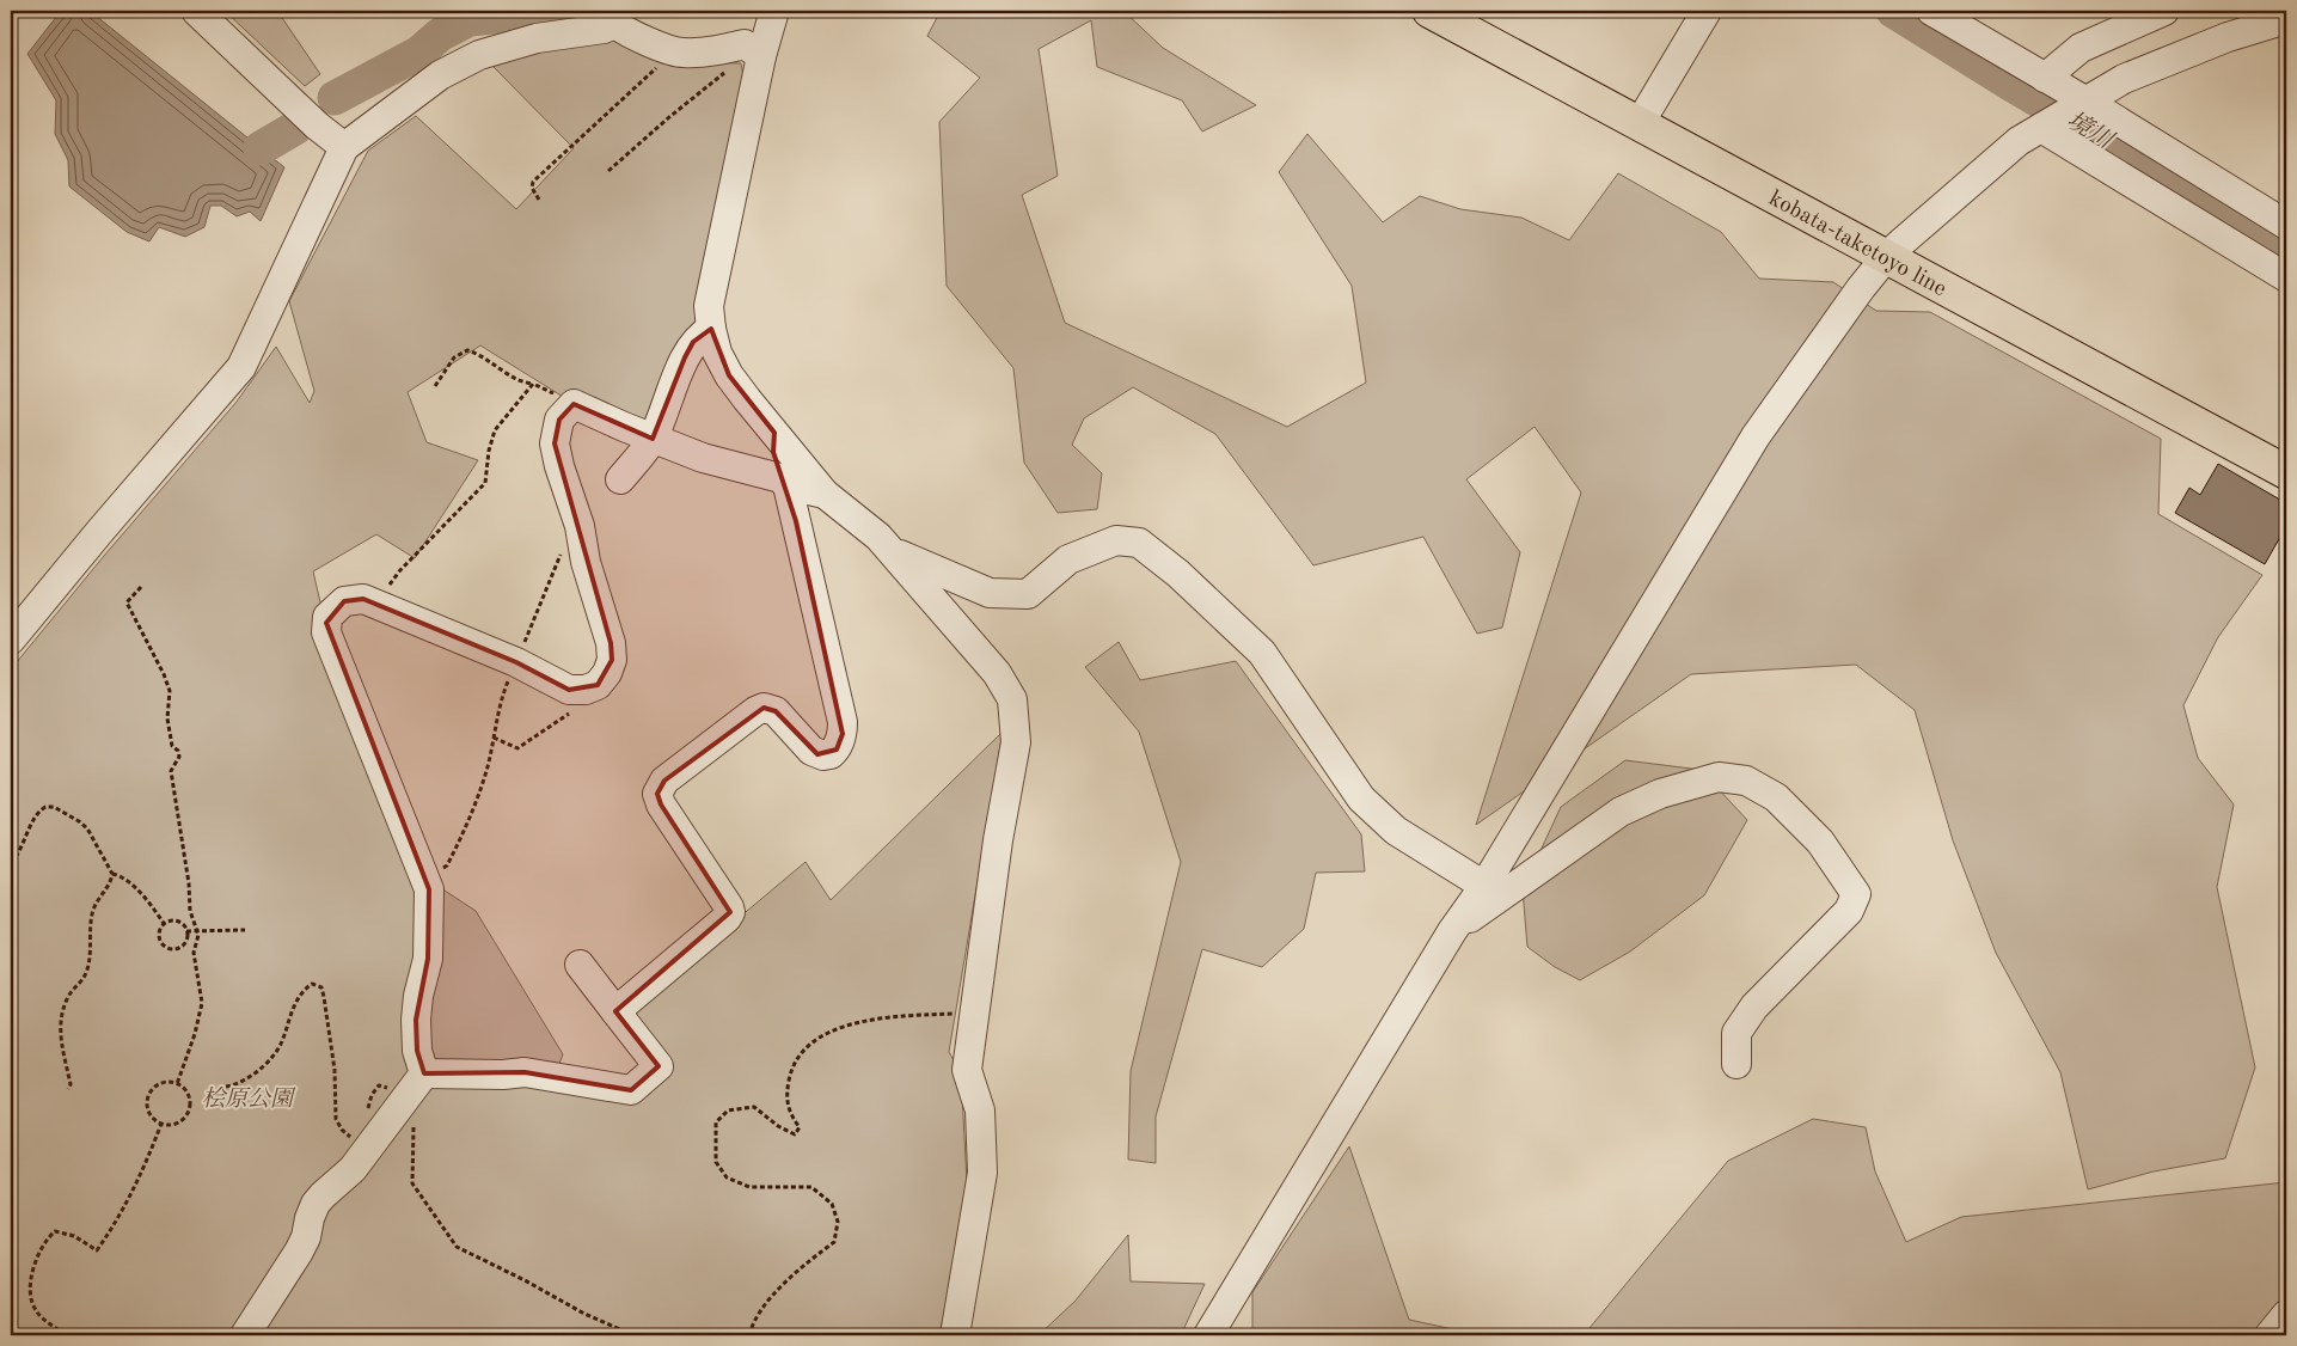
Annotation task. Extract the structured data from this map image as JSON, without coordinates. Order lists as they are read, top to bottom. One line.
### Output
{"streets":{"main road":["kobata-taketoyo line"]},"water":["境川"],"parks":["桧原公園"]}
